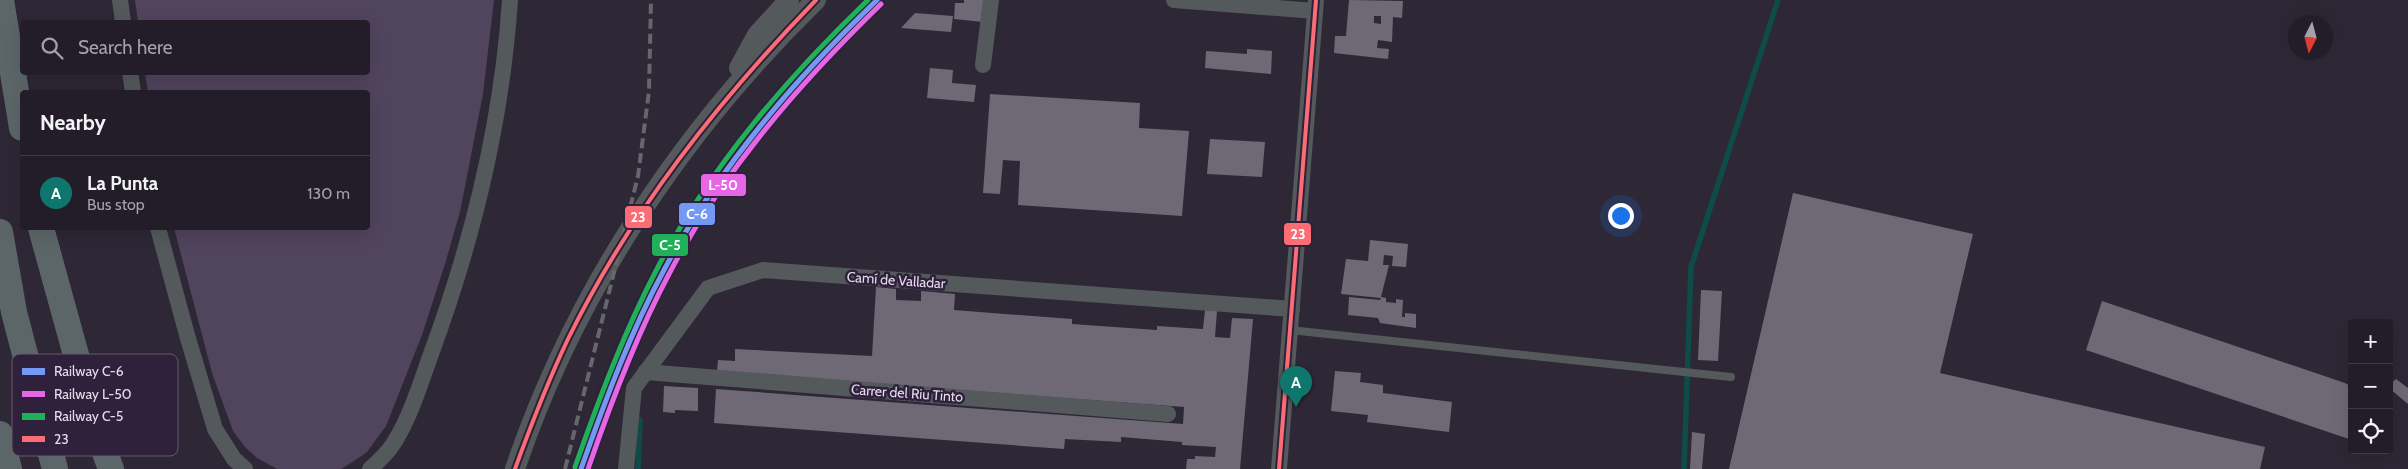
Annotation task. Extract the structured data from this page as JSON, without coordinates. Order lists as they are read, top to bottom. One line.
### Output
{"streets":{"street":["Camí de Valladar","Carrer del Riu Tinto"]},"crossings":[["Camí de Valladar","Carrer del Riu Tinto"]],"lines":["rail line C-6","rail line C-5","transit line 23","rail line L-50"],"legend":["Railway C-6","Railway L-50","Railway C-5","23"],"north":"bottom","page":{"search":"Search here","heading":"Nearby","list":[{"mark":"A","name":"La Punta","note":"Bus stop","value":"130 m"}],"map_buttons":["+","−"],"pins":"A"}}
